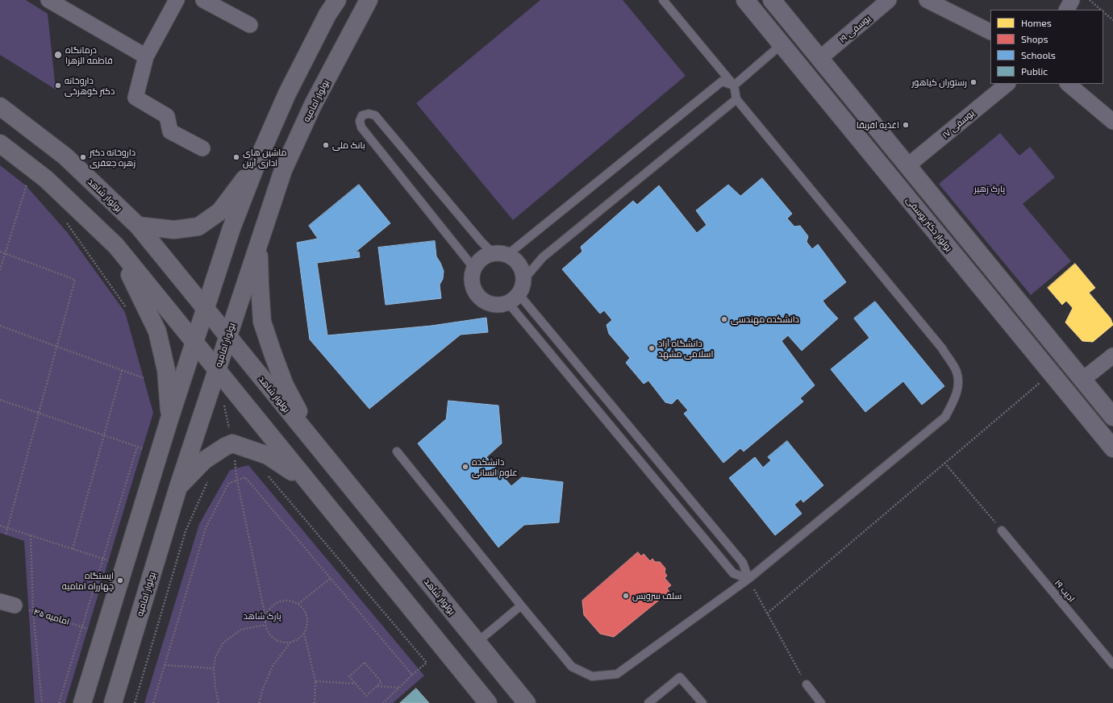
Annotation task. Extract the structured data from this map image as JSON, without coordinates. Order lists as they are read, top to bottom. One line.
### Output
{"streets":{"main road":["بولوار امامیه","بولوار شاهد"],"street":["یوسفی ۱۹","یوسفی ۱۷","بولوار دکتر یوسفی"],"lane":["ادیب ۱۹"],"path":["امامیه ۴۵"]},"crossings":[["بولوار امامیه","بولوار شاهد"]],"parks":["پارک زهیر","پارک شاهد"],"places":["درمانگاه فاطمه الزهرا","رستوران کیاهور","داروخانه دکتر کوهرخی","اغذیه افریقا","بانک ملی","داروخانه دکتر زهره جعفری","ماشین های اداری آرین","دانشکده مهندسی","دانشگاه آزاد اسلامی مشهد","دانشکده علوم انسانی","ایستگاه چهارراه امامیه","سلف سرویس"],"legend":["Homes","Shops","Schools","Public"]}
